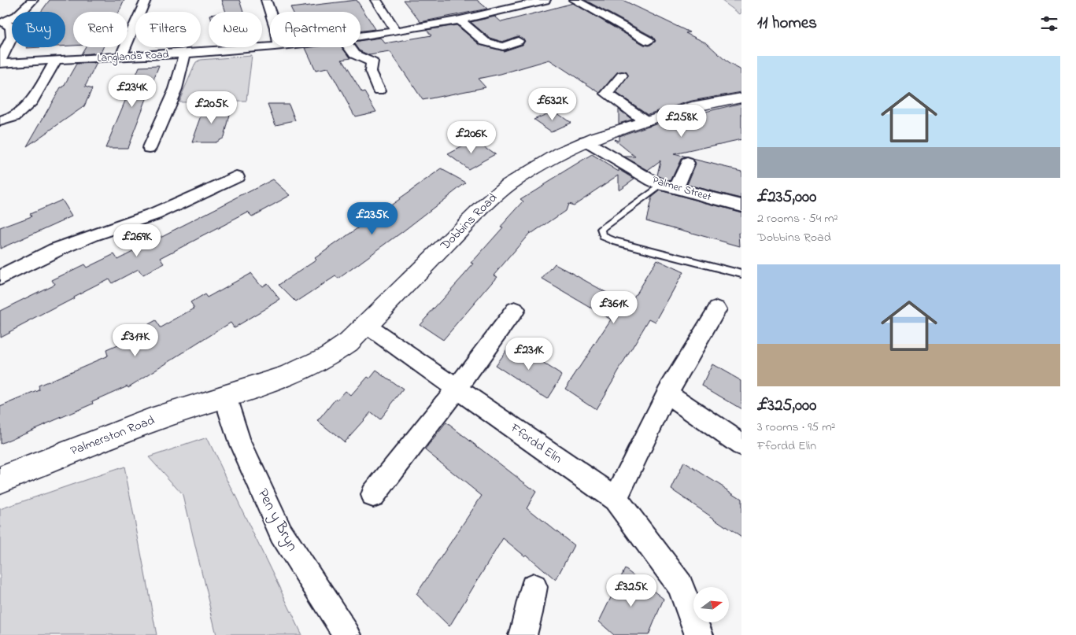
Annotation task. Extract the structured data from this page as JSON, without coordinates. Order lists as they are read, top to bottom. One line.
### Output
{"streets":{"street":["Langlands Road","Palmer Street","Dobbins Road","Palmerston Road","Ffordd Elin","Pen y Bryn"]},"crossings":[["Palmer Street","Dobbins Road"],["Dobbins Road","Palmerston Road"],["Dobbins Road","Ffordd Elin"],["Dobbins Road","Pen y Bryn"],["Palmerston Road","Pen y Bryn"]],"north":"right","page":{"heading":"11 homes","chip":["Buy","Rent","Filters","New","Apartment"],"list":[{"name":"£235,000","note":"2 rooms · 54 m² · Dobbins Road"},{"name":"£325,000","note":"3 rooms · 95 m² · Ffordd Elin"}],"price":["£234K","£632K","£205K","£258K","£206K","£235K","£269K","£361K","£317K","£231K","£325K"]}}
